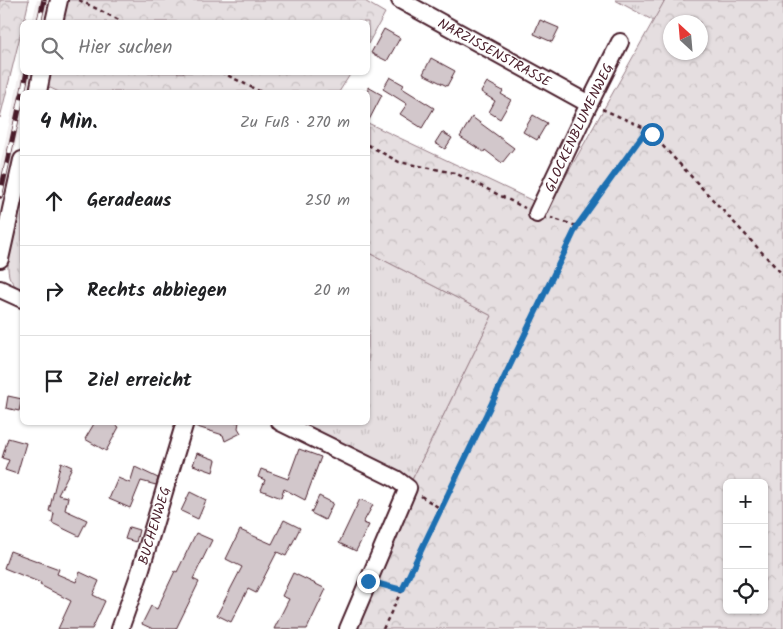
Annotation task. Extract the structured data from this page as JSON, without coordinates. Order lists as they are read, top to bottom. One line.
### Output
{"streets":{"street":["NARZISSENSTRASSE","GLOCKENBLUMENWEG","BUCHENWEG"]},"crossings":[["NARZISSENSTRASSE","GLOCKENBLUMENWEG"]],"north":"top left","page":{"search":"Hier suchen","heading":["4 Min.","Zu Fuß · 270 m"],"list":[["Geradeaus","250 m"],["Rechts abbiegen","20 m"],"Ziel erreicht"],"map_buttons":["+","−"]}}
